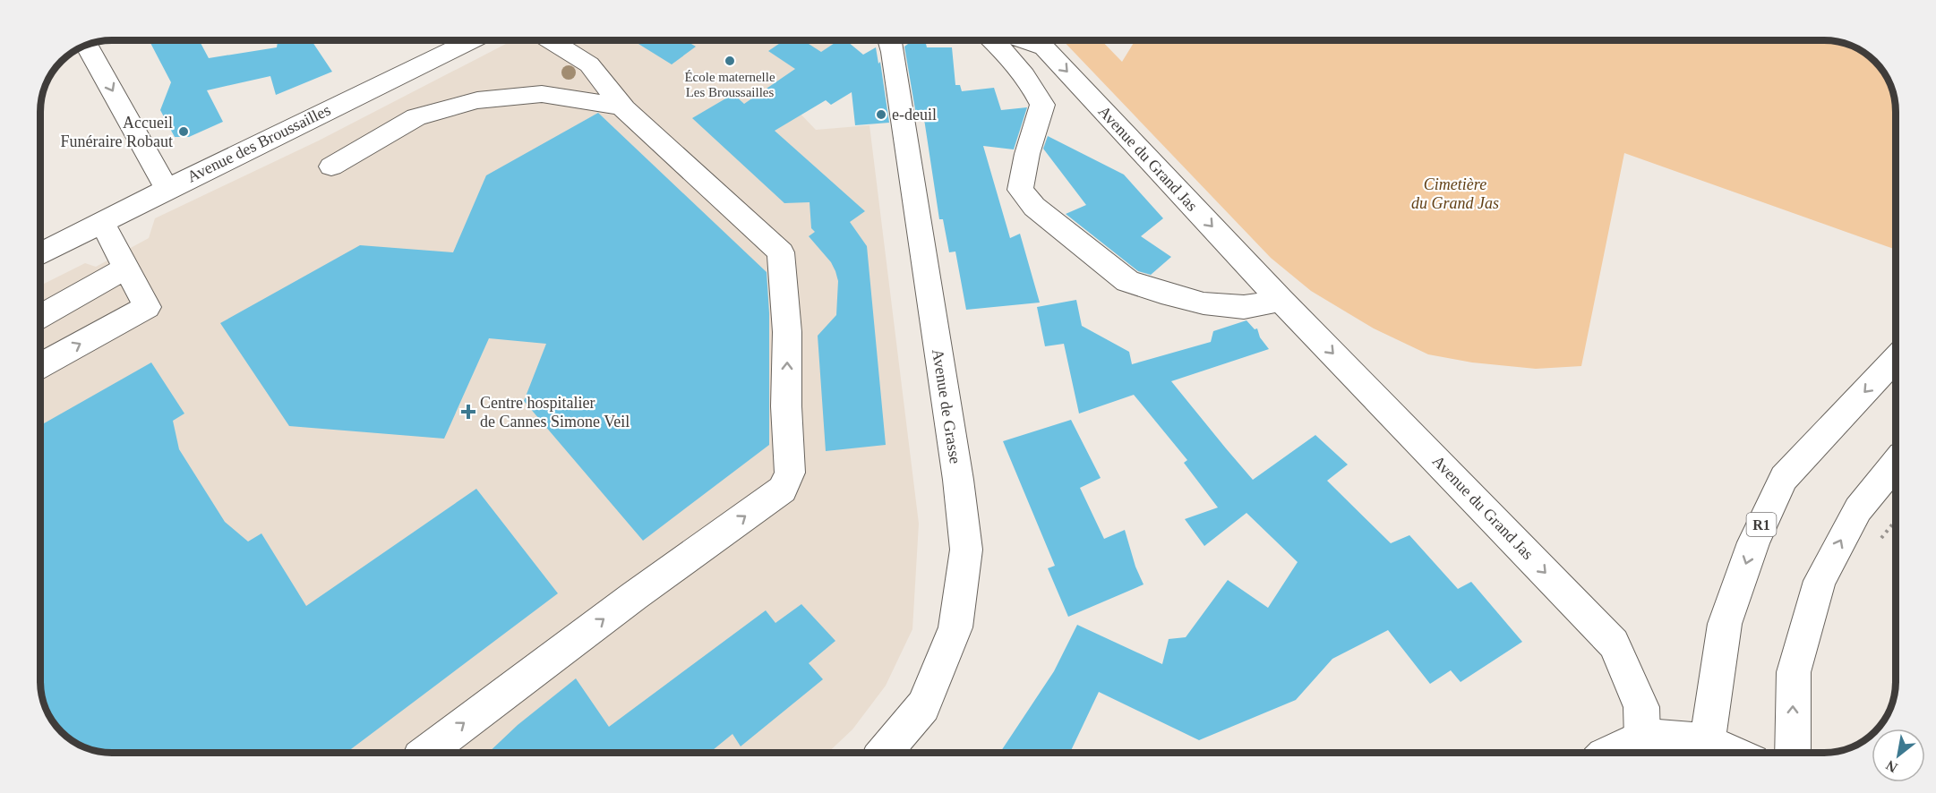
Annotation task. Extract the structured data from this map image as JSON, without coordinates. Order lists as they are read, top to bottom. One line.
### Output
{"streets":{"main road":["Avenue des Broussailles","Avenue du Grand Jas","Avenue de Grasse","R1"]},"one_way":["Avenue du Grand Jas"],"parks":["Cimetière du Grand Jas"],"places":{"other":["École maternelle Les Broussailles","e-deuil","Accueil Funéraire Robaut"],"health":["Centre hospitalier de Cannes Simone Veil"]},"north":"bottom left"}
